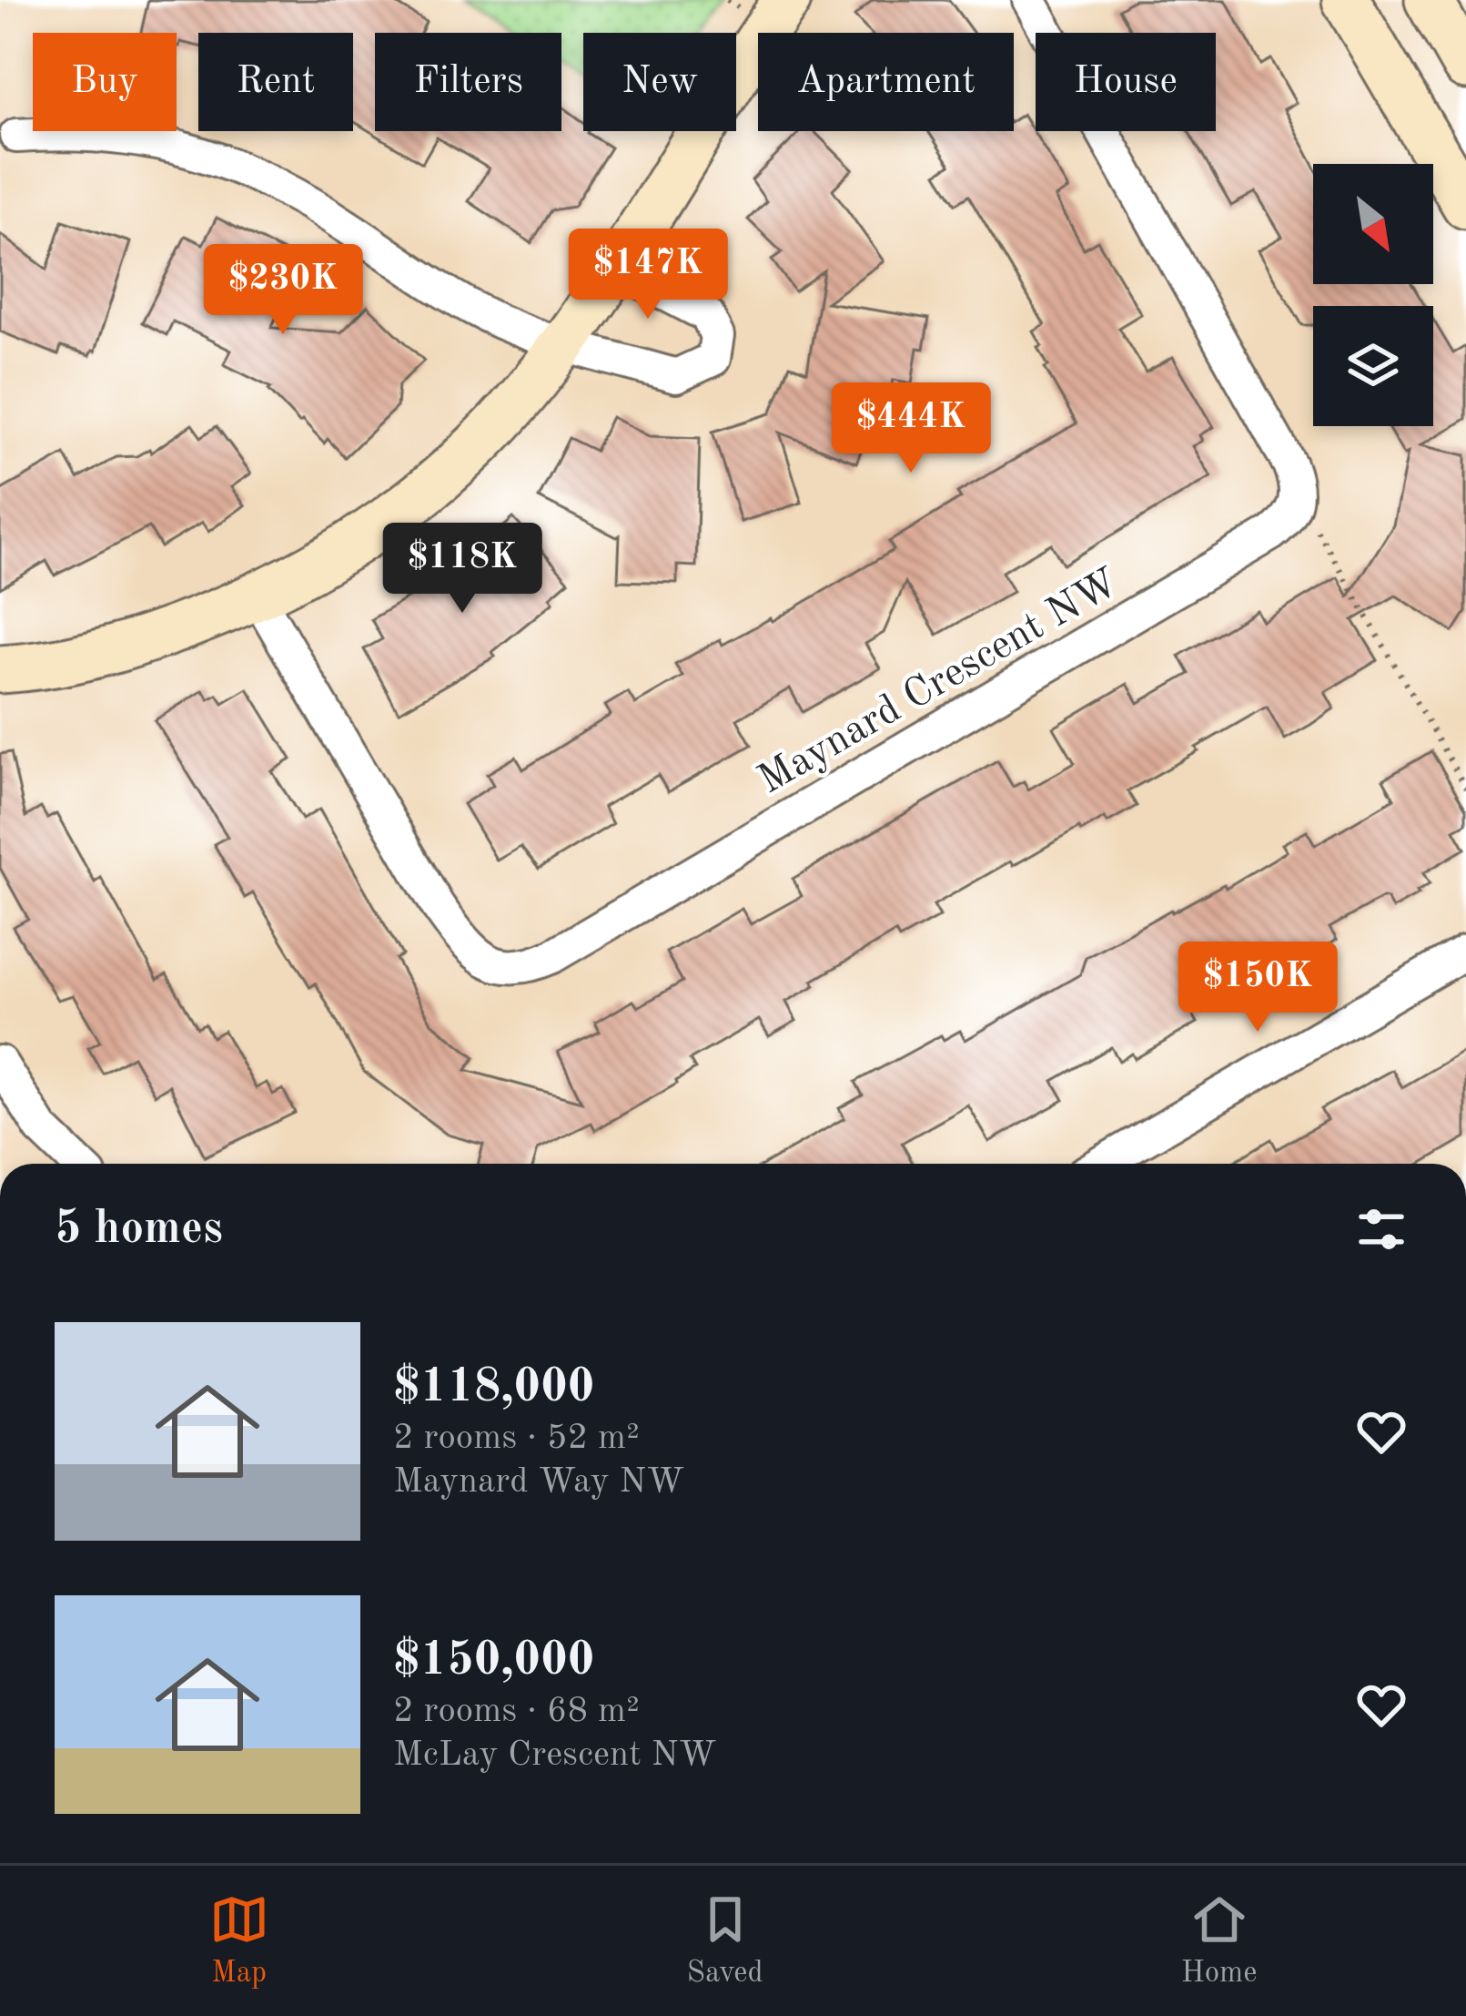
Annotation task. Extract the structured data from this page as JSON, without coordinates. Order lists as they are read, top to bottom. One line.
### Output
{"streets":{"street":["Maynard Crescent NW"]},"north":"bottom right","page":{"chip":["Buy","Rent","Filters","New","Apartment","House"],"price":["$147K","$230K","$444K","$118K","$150K"],"heading":"5 homes","list":[{"name":"$118,000","note":"2 rooms · 52 m² · Maynard Way NW"},{"name":"$150,000","note":"2 rooms · 68 m² · McLay Crescent NW"}],"tabs":["Map","Saved","Home"]}}
